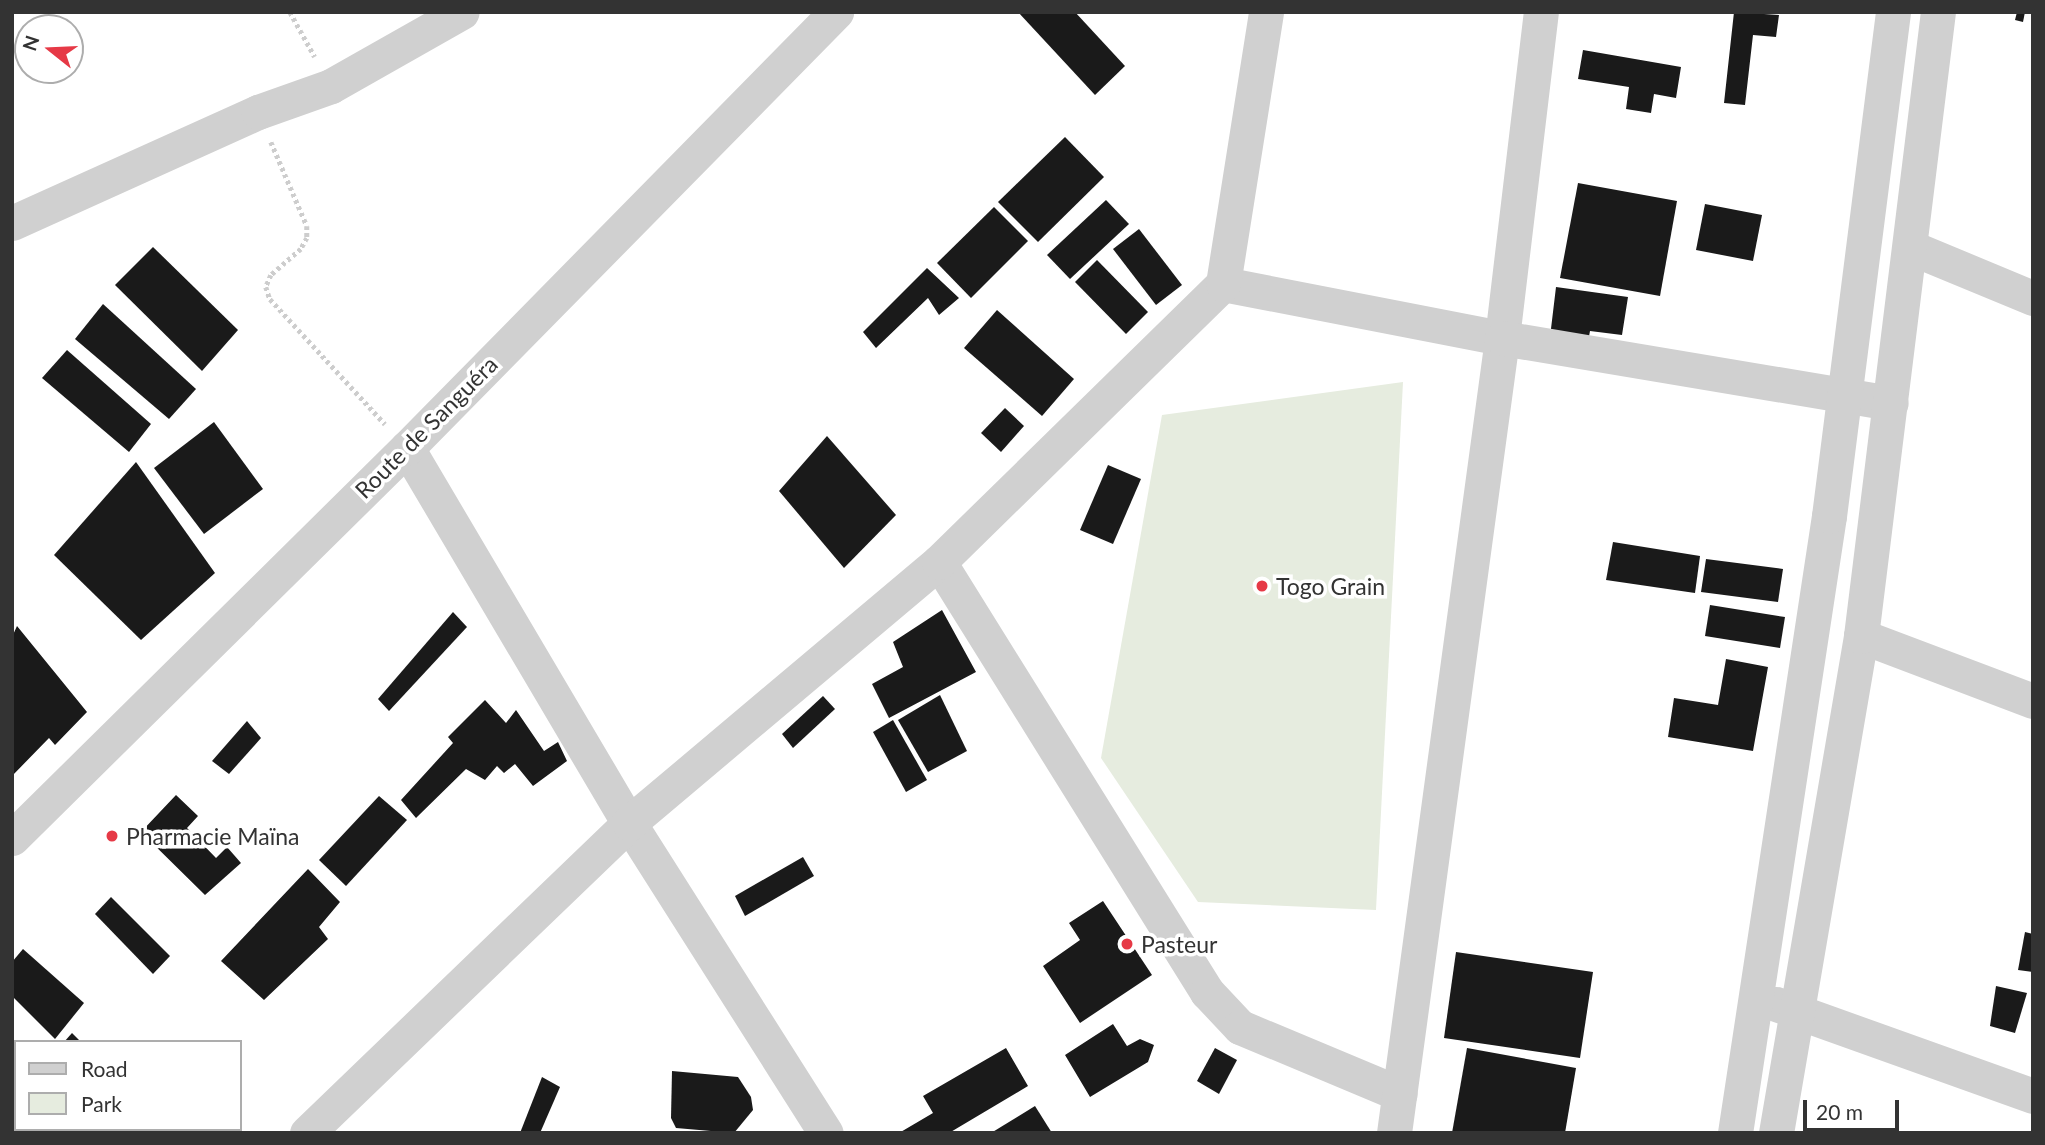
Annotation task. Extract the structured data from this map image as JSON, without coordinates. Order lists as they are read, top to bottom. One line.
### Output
{"streets":{"street":["Route de Sanguéra"]},"places":["Togo Grain","Pharmacie Maïna","Pasteur"],"legend":["Road","Park"],"scale_bar":"20 m","north":"left"}
